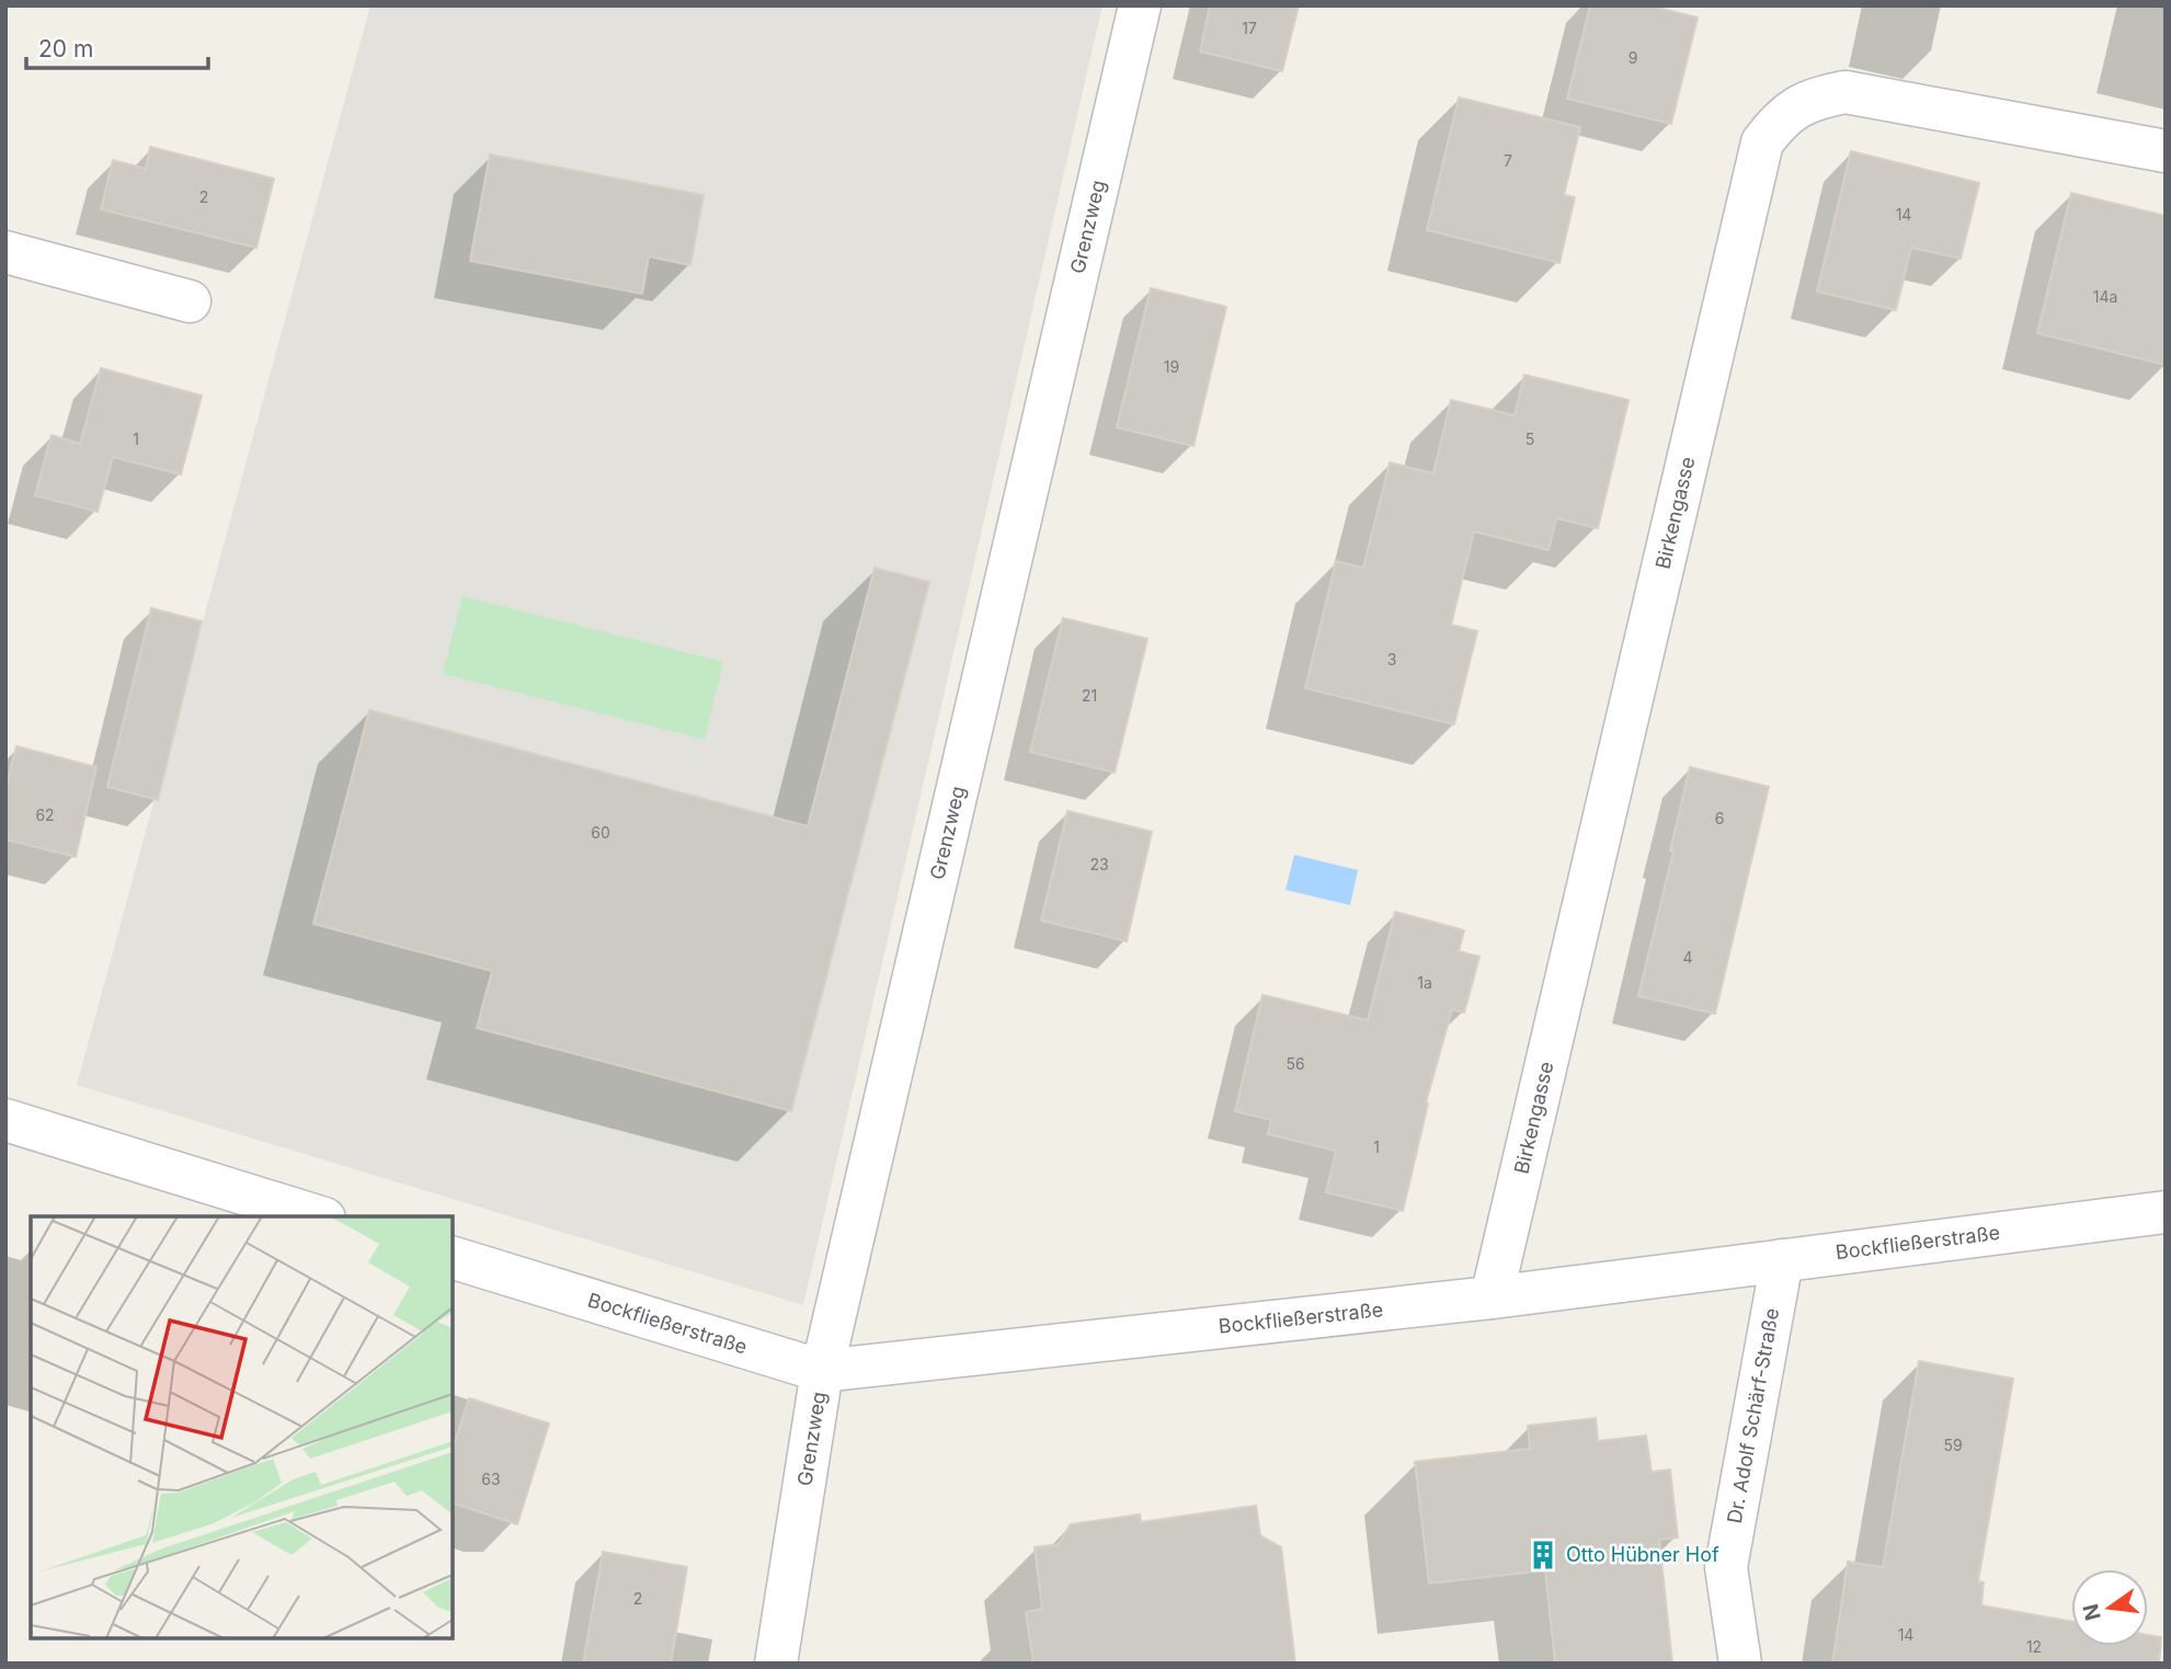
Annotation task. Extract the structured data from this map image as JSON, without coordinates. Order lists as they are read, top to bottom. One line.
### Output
{"streets":{"street":["Grenzweg","Birkengasse","Bockfließerstraße","Dr. Adolf Schärf-Straße"]},"crossings":[["Grenzweg","Bockfließerstraße"],["Birkengasse","Bockfließerstraße"],["Bockfließerstraße","Dr. Adolf Schärf-Straße"]],"places":{"building":["Otto Hübner Hof"]},"house_numbers":["17","9","7","2","14","14a","19","1","5","3","21","62","6","60","23","4","1a","56","1","59","63","2","14","12"],"scale_bar":"20 m","north":"left"}
